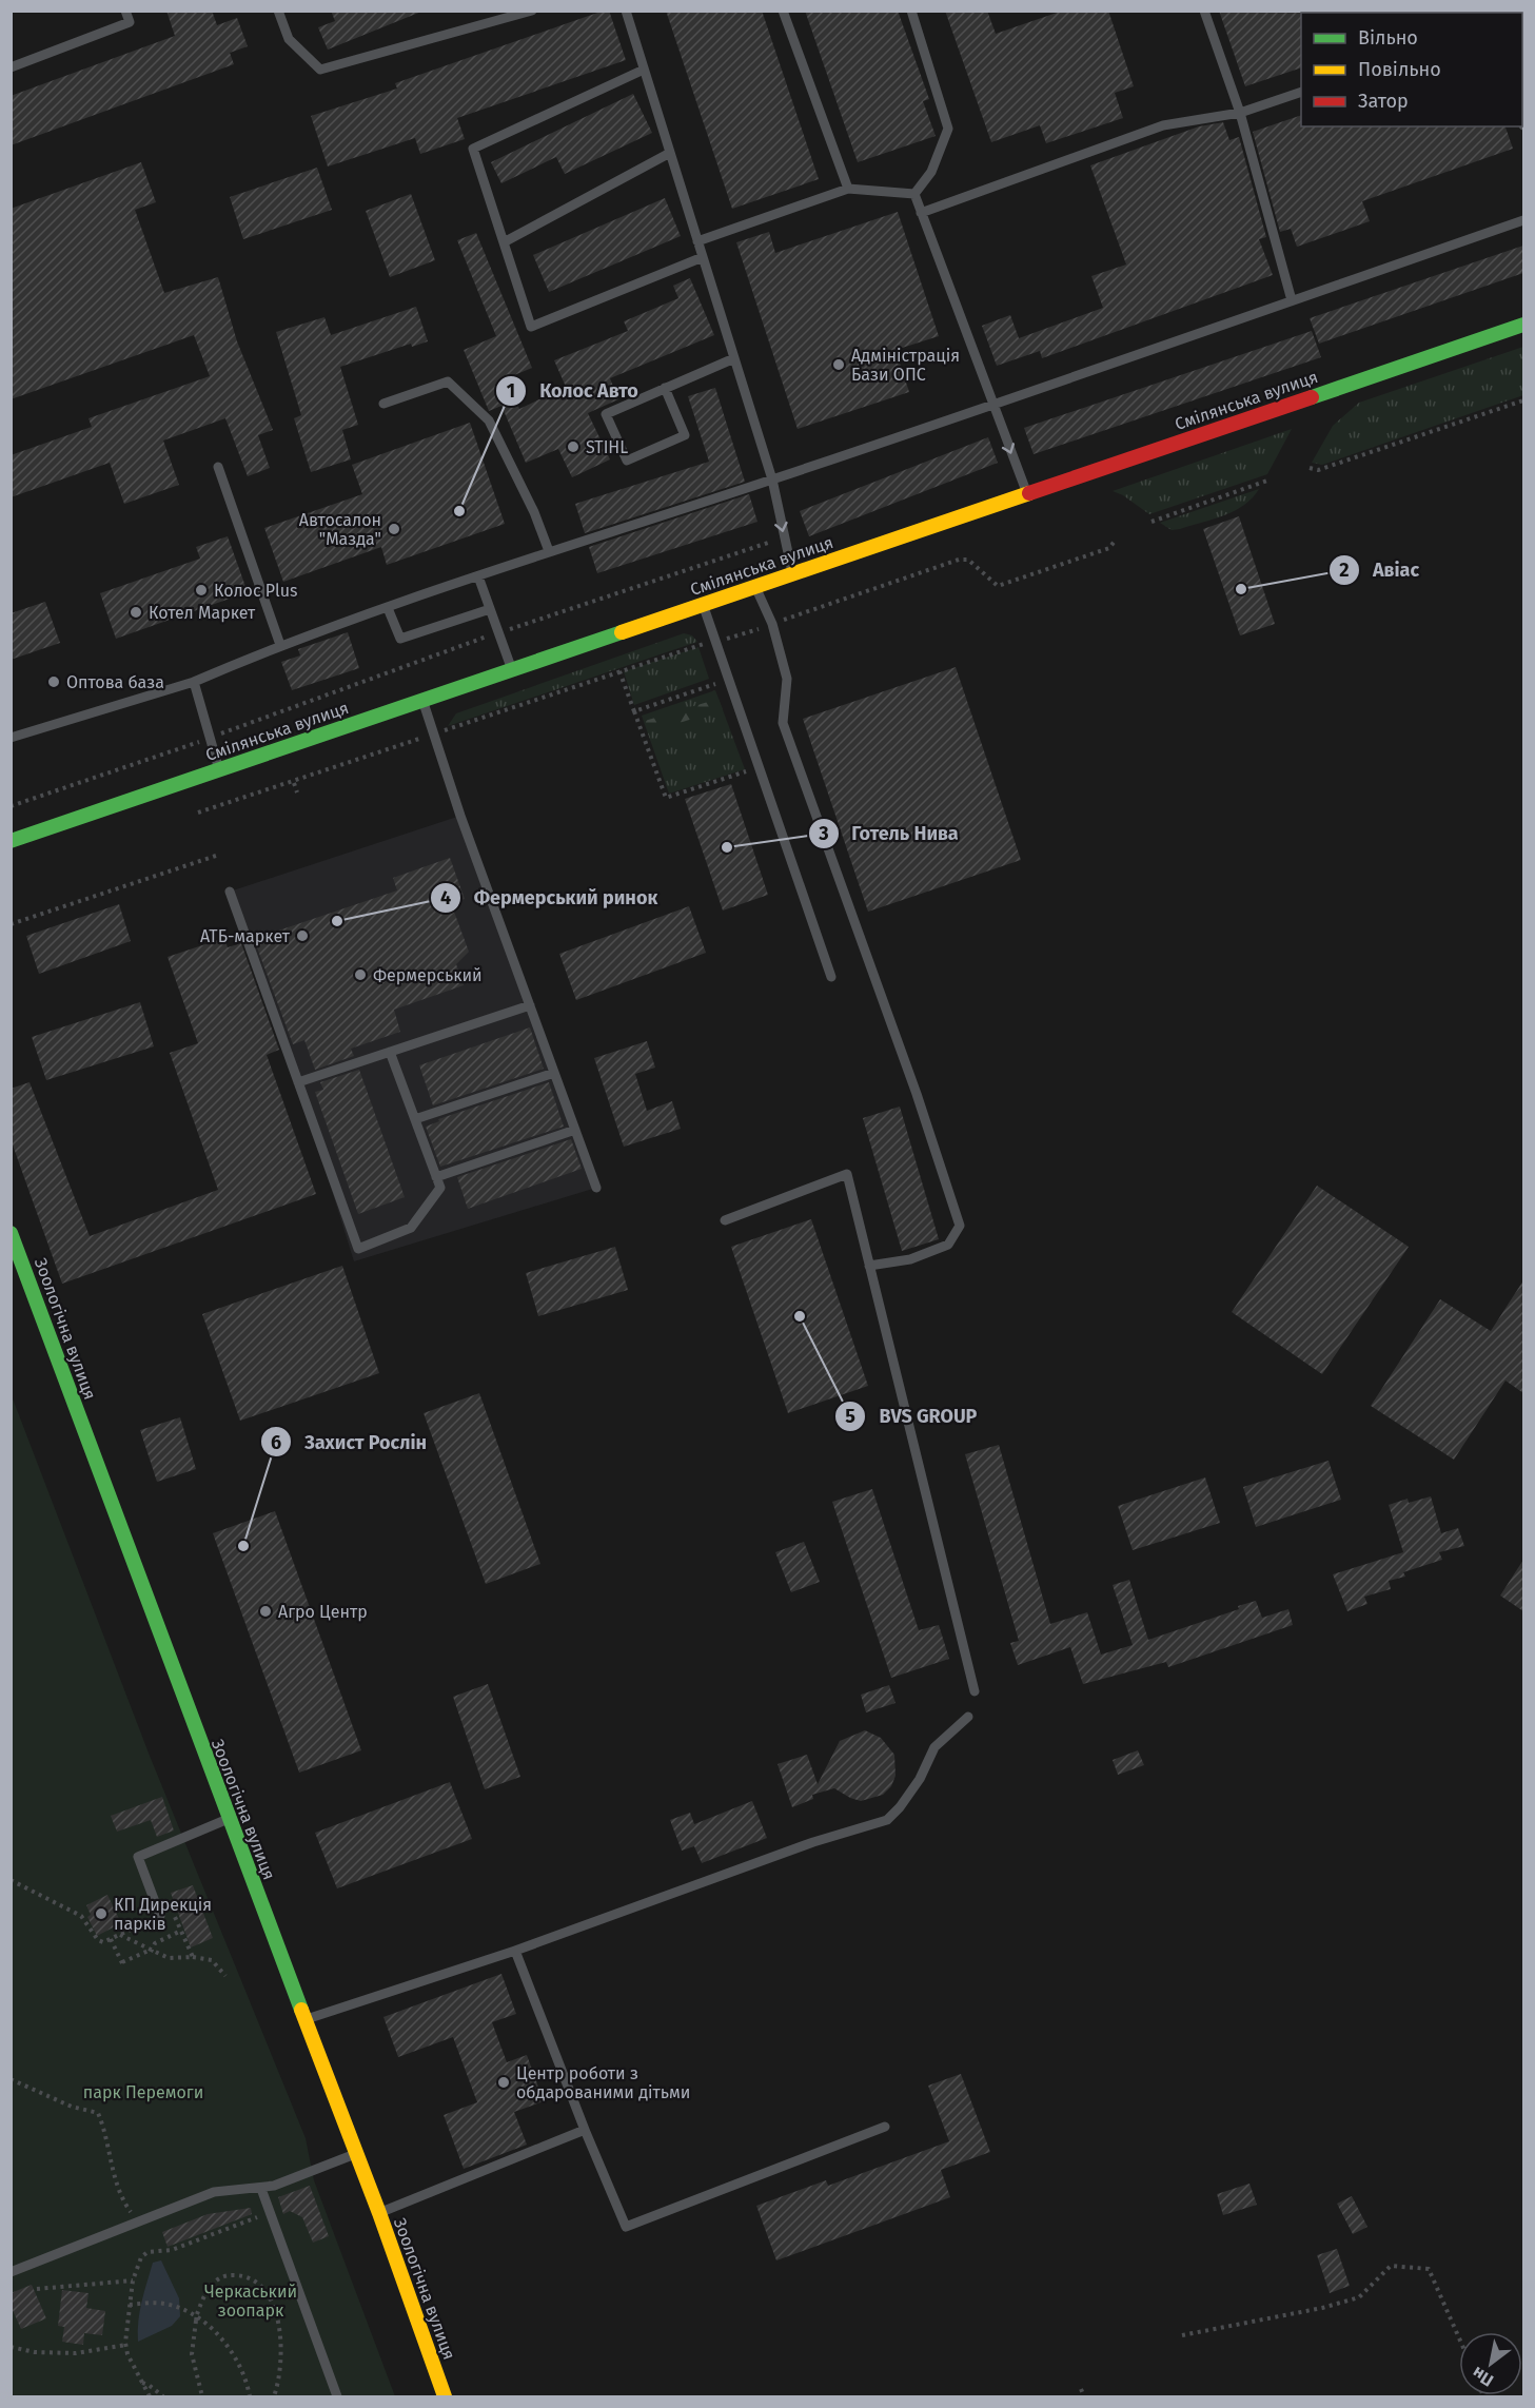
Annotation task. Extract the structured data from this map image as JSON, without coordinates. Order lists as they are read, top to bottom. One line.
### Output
{"streets":{"main road":["Смілянська вулиця","Зоологічна вулиця"]},"parks":["парк Перемоги","Черкаський зоопарк"],"places":["Адміністрація Бази ОПС","STIHL","Колос Авто","Автосалон \"Мазда\"","Авіас","Колос Plus","Котел Маркет","Оптова база","Готель Нива","Фермерський ринок","АТБ-маркет","Фермерський","BVS GROUP","Захист Рослін","Агро Центр","КП Дирекція парків","Центр роботи з обдарованими дітьми"],"legend":["Вільно","Повільно","Затор"],"north":"bottom left"}
